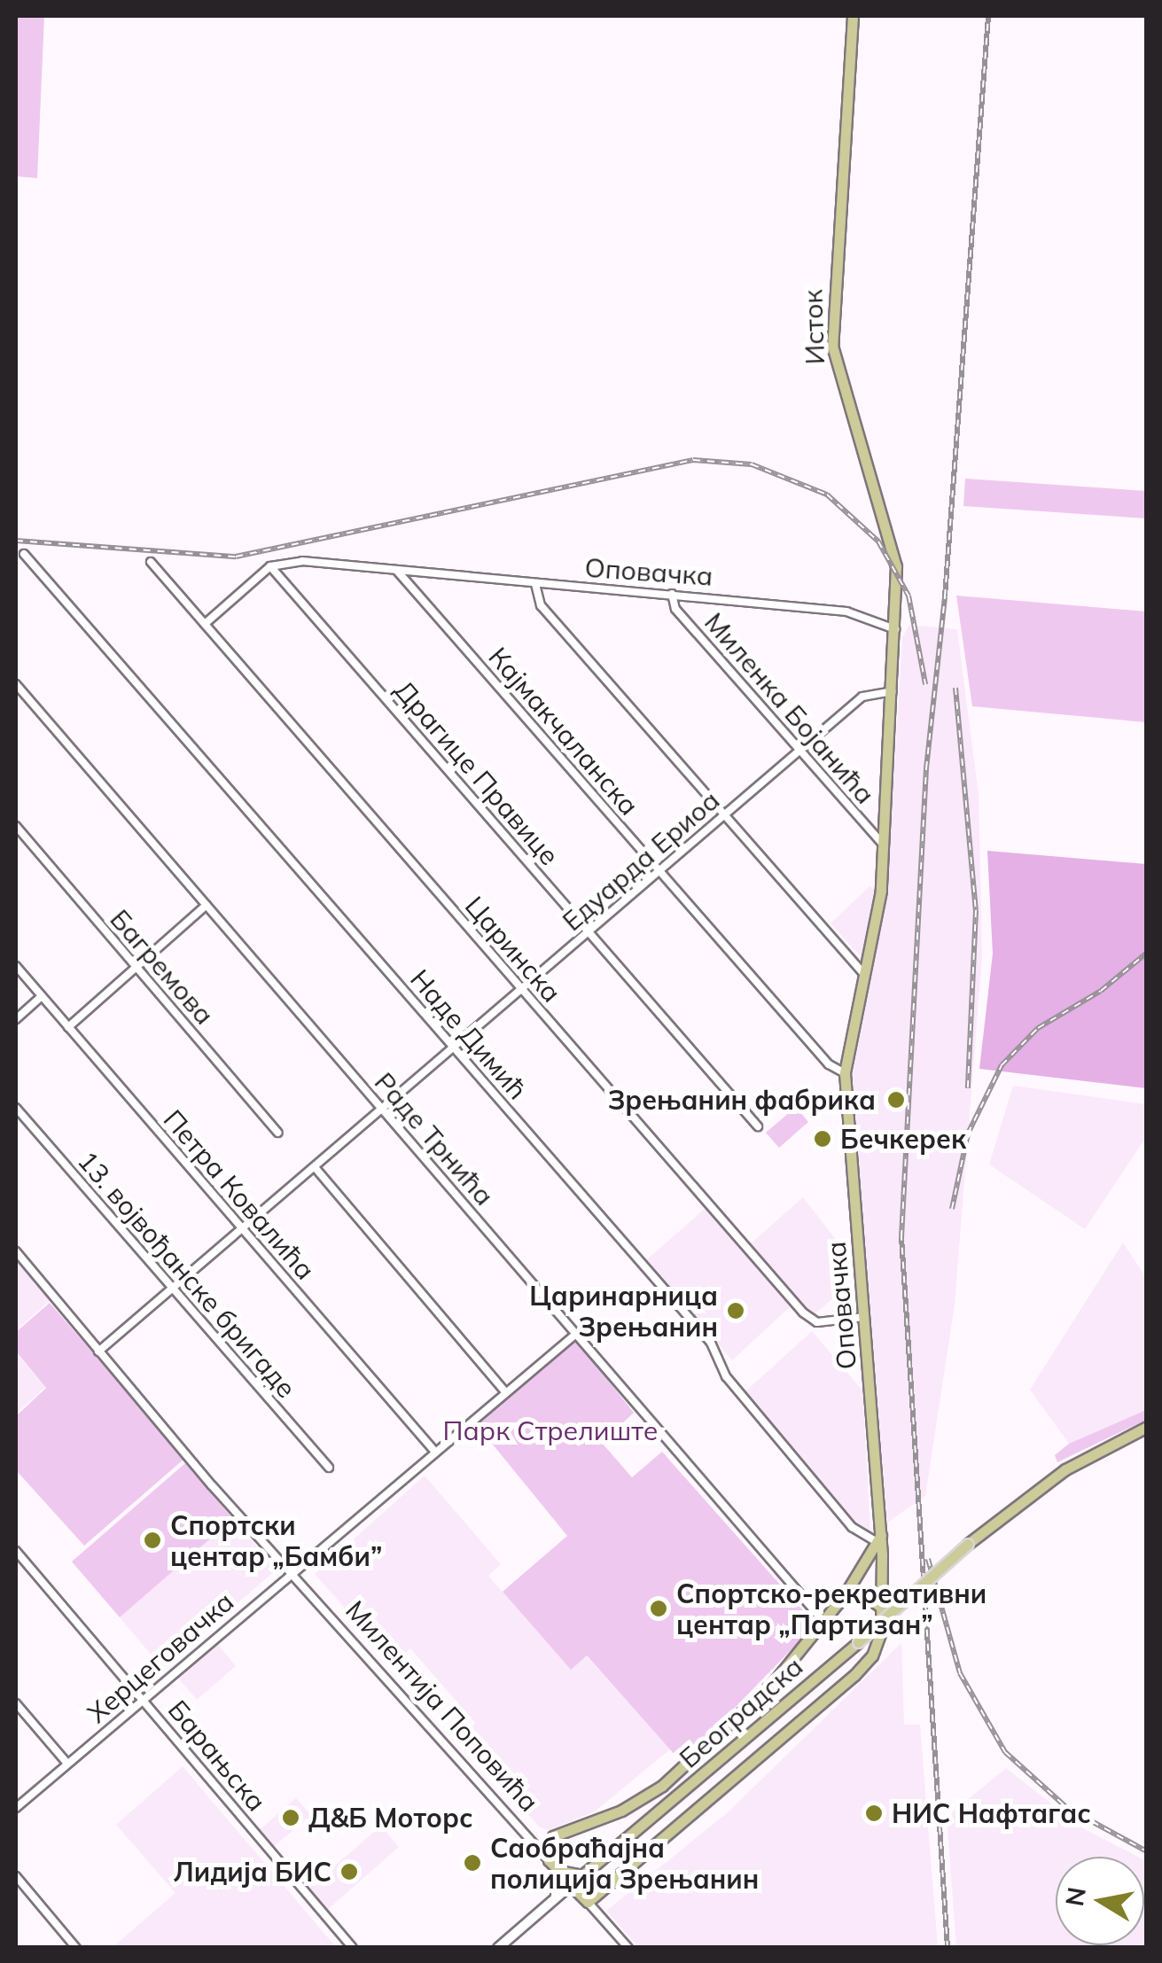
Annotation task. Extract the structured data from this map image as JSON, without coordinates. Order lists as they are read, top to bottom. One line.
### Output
{"streets":{"main road":["Исток","Оповачка","Милентија Поповића","Београдска"],"street":["Миленка Бојанића","Кајмакчаланска","Драгице Правице","Едуарда Ериоа","Царинска","Багремова","Наде Димић","Раде Трнића","Петра Ковалића","13. војвођанске бригаде","Херцеговачка","Барањска"]},"crossings":[["Исток","Оповачка"],["Исток","Миленка Бојанића"],["Исток","Едуарда Ериоа"],["Оповачка","Миленка Бојанића"],["Оповачка","Кајмакчаланска"],["Оповачка","Драгице Правице"],["Оповачка","Царинска"],["Оповачка","Наде Димић"],["Миленка Бојанића","Едуарда Ериоа"],["Кајмакчаланска","Едуарда Ериоа"],["Драгице Правице","Едуарда Ериоа"],["Едуарда Ериоа","Царинска"],["Едуарда Ериоа","Наде Димић"],["Едуарда Ериоа","Раде Трнића"],["Едуарда Ериоа","Петра Ковалића"],["Едуарда Ериоа","13. војвођанске бригаде"],["Едуарда Ериоа","Милентија Поповића"],["Раде Трнића","Херцеговачка"],["Петра Ковалића","Херцеговачка"],["Херцеговачка","Милентија Поповића"],["Херцеговачка","Барањска"]],"parks":["Парк Стрелиште"],"places":["Зрењанин фабрика","Бечкерек","Царинарница Зрењанин","Спортски центар „Бамби”","Спортско-рекреативни центар „Партизан”","НИС Нафтагас","Д&Б Моторс","Саобраћајна полиција Зрењанин","Лидија БИС"],"north":"left"}
